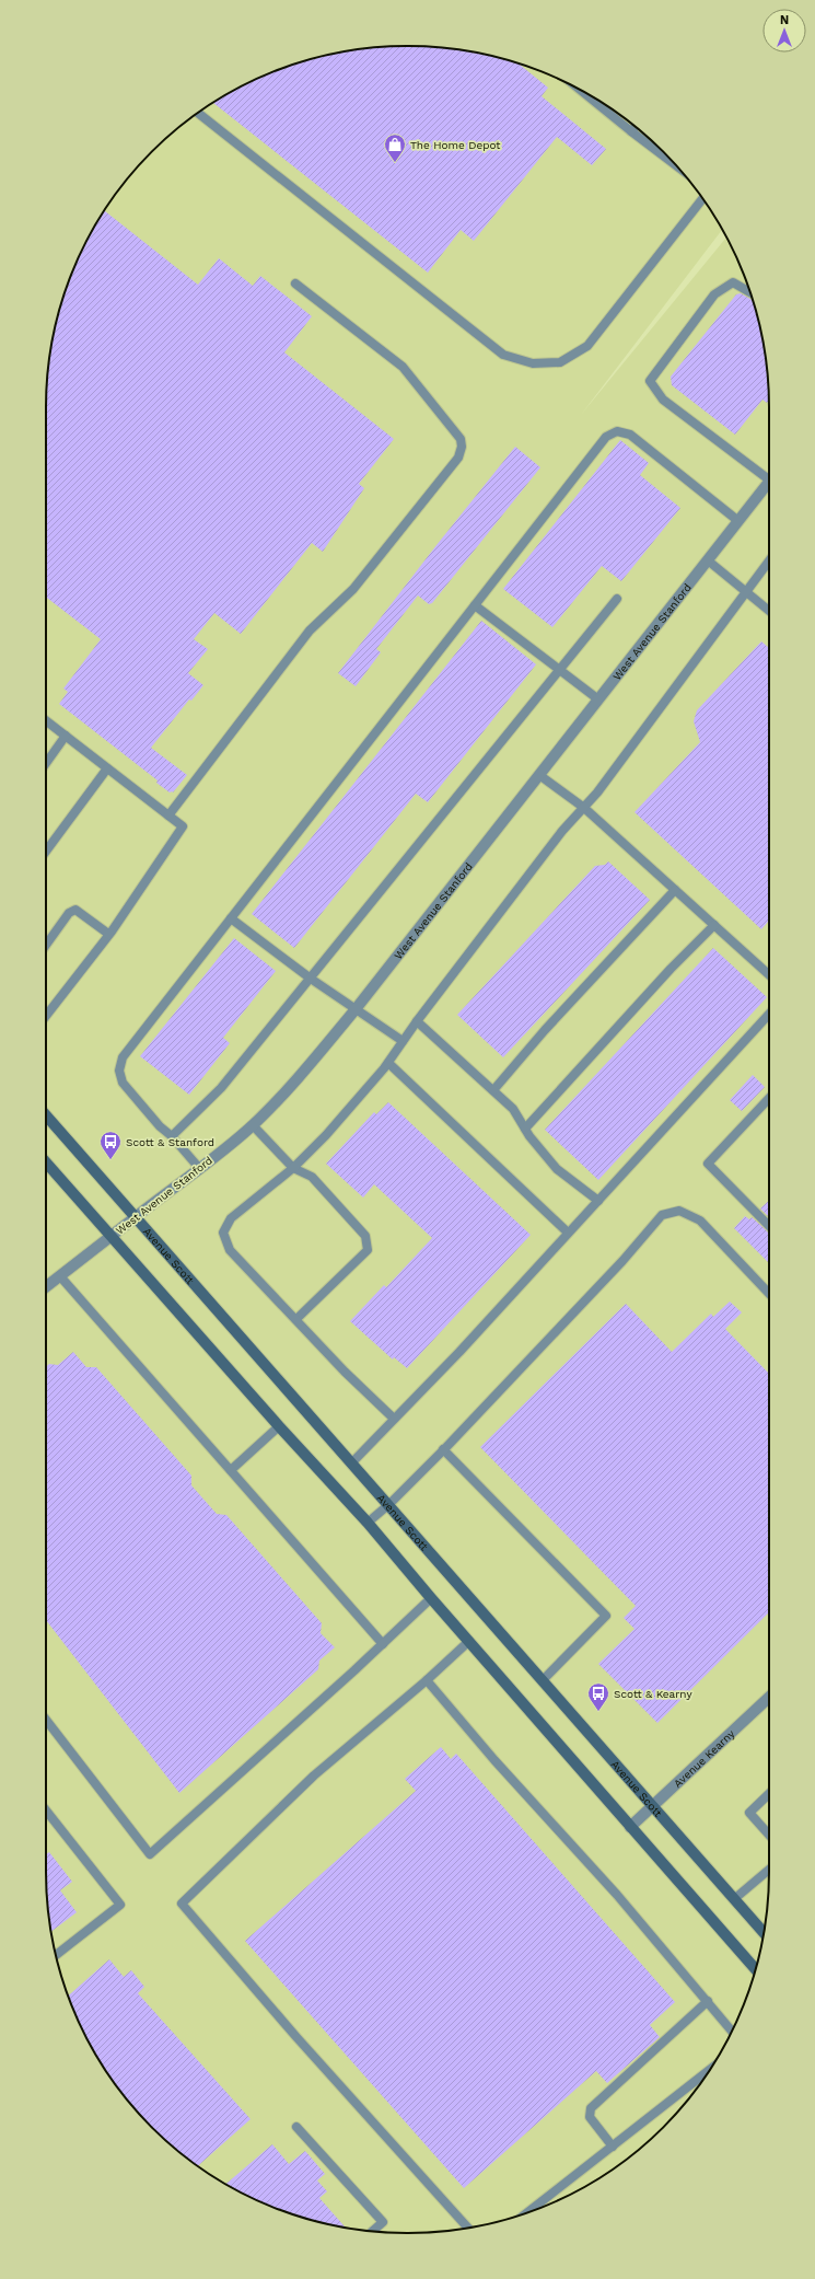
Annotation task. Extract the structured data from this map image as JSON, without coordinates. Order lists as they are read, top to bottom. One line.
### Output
{"streets":{"main road":["Avenue Scott"],"street":["West Avenue Stanford","Avenue Kearny"]},"crossings":[["West Avenue Stanford","Avenue Scott"],["Avenue Scott","Avenue Kearny"]],"places":{"shop":["The Home Depot"],"bus stop":["Scott & Stanford","Scott & Kearny"]},"north":"top"}
